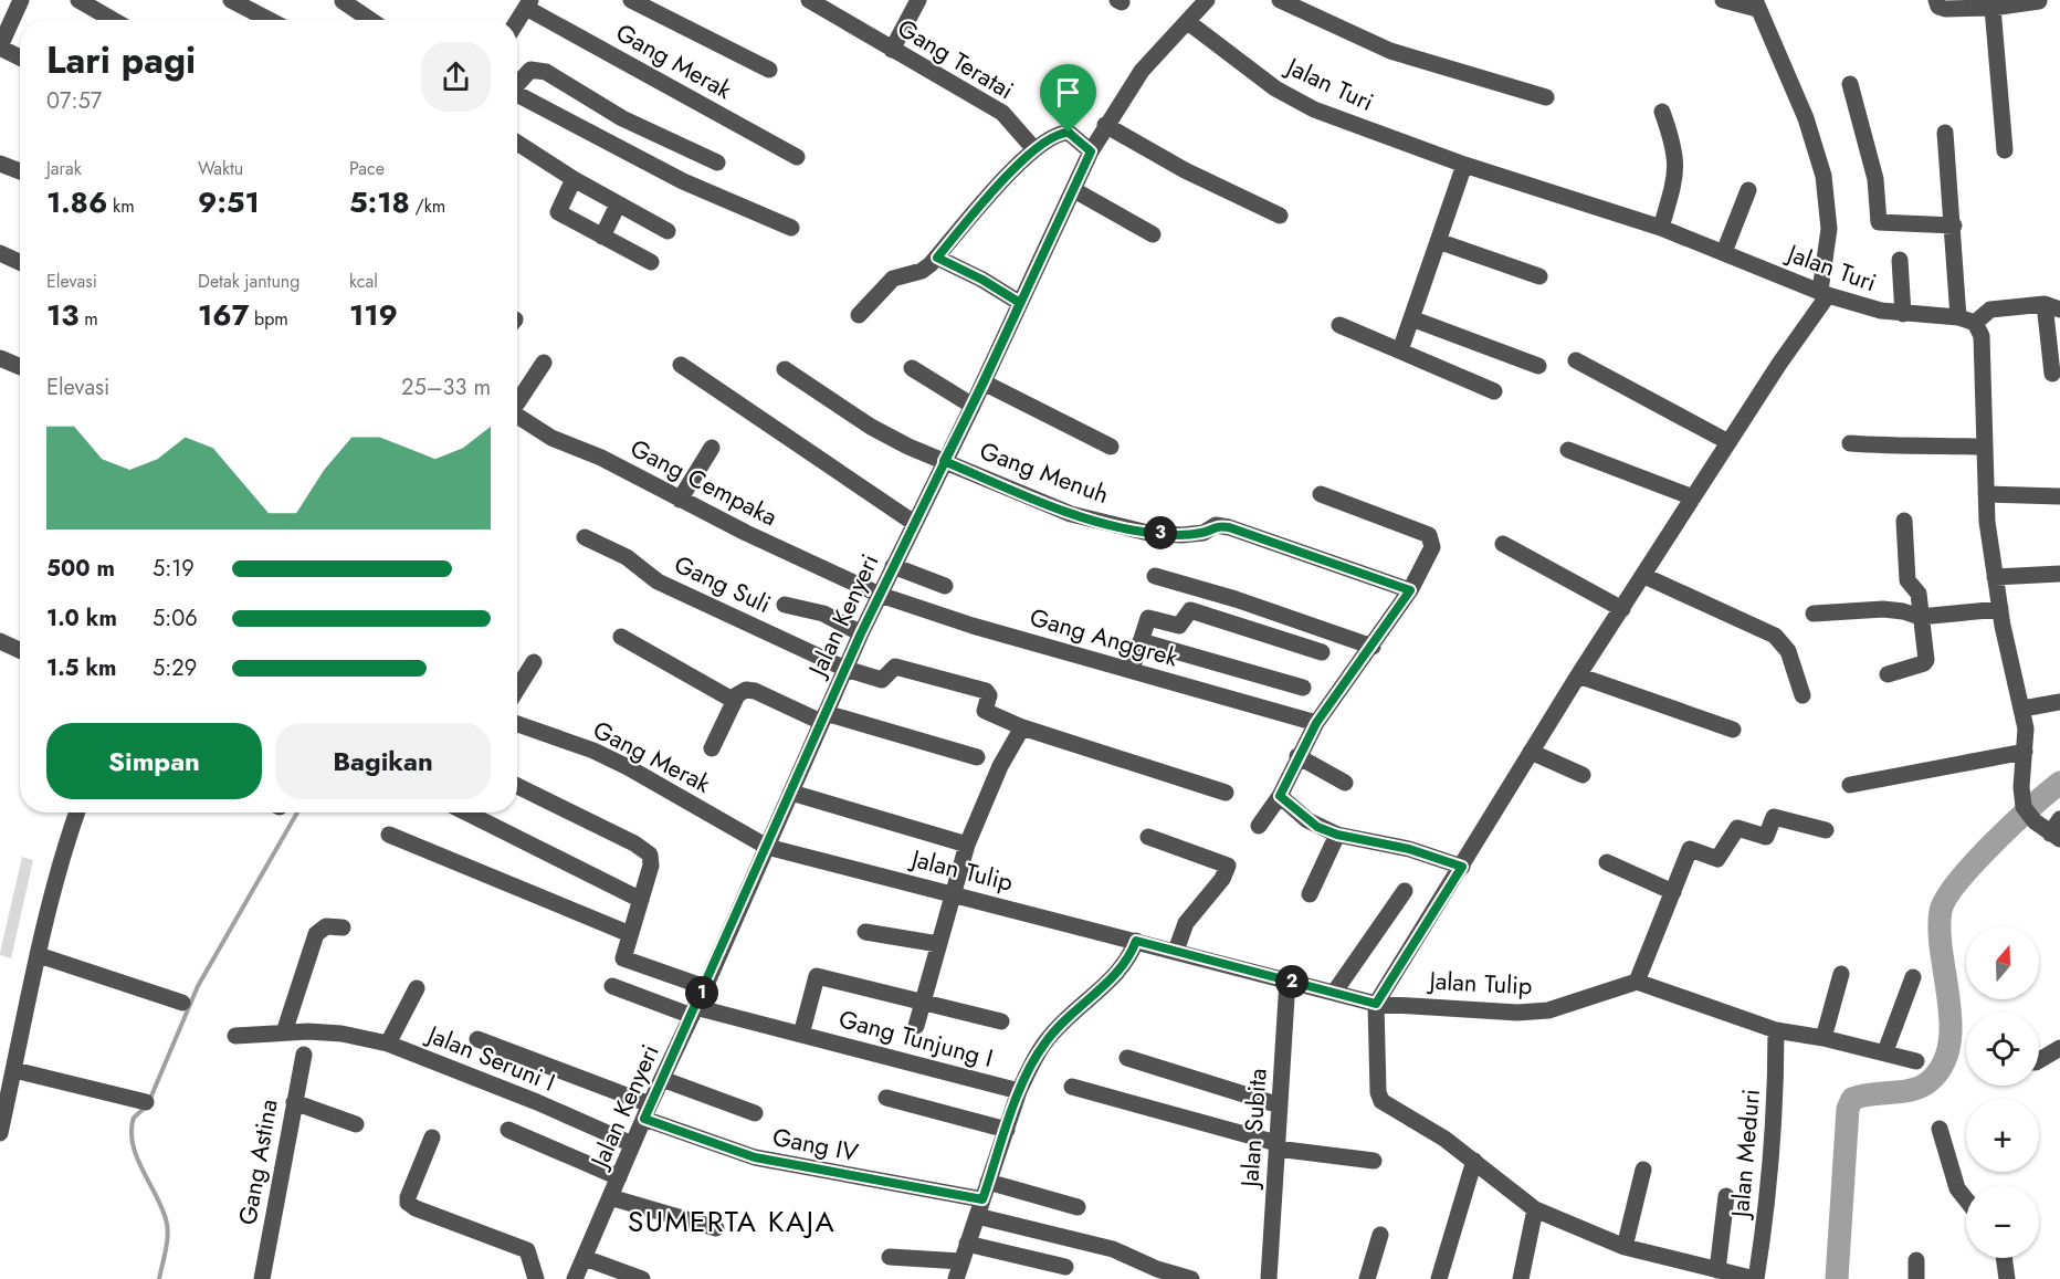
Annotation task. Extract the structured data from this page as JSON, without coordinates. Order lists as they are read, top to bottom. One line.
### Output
{"streets":{"street":["Gang Teratai","Gang Merak","Jalan Turi","Gang Menuh","Gang Cempaka","Gang Suli","Jalan Kenyeri","Gang Anggrek","Jalan Tulip","Gang Tunjung I","Jalan Seruni I","Jalan Subita","Gang IV","Jalan Meduri","Gang Astina"]},"crossings":[["Gang Merak","Jalan Kenyeri"],["Gang Merak","Jalan Tulip"],["Jalan Turi","Jalan Kenyeri"],["Gang Menuh","Jalan Kenyeri"],["Gang Cempaka","Jalan Kenyeri"],["Gang Cempaka","Gang Anggrek"],["Gang Suli","Jalan Kenyeri"],["Jalan Kenyeri","Gang Anggrek"],["Jalan Kenyeri","Jalan Tulip"],["Jalan Kenyeri","Gang Tunjung I"],["Jalan Kenyeri","Jalan Seruni I"],["Jalan Kenyeri","Gang IV"],["Jalan Tulip","Jalan Subita"]],"districts":["SUMERTA KAJA"],"north":"top","page":{"heading":["Lari pagi","07:57"],"stats":[["Jarak","1.86 km"],["Waktu","9:51"],["Pace","5:18 /km"],["Elevasi","13 m"],["Detak jantung","167 bpm"],["kcal","119"]],"chart":["Elevasi","25–33 m"],"pins":["3","2","1"],"list":[{"name":"500 m","note":"5:19"},{"name":"1.0 km","note":"5:06"},{"name":"1.5 km","note":"5:29"}],"buttons":["Simpan","Bagikan"],"map_buttons":["+","−"]}}
